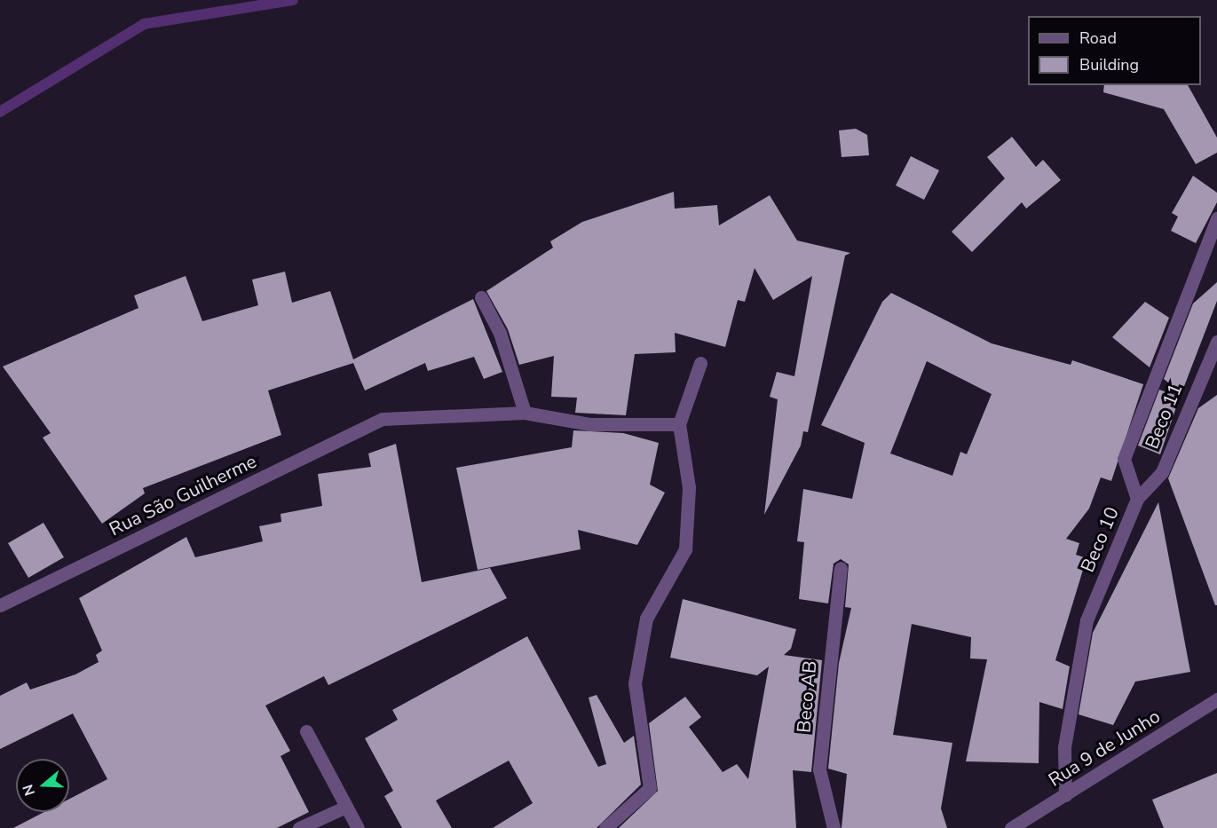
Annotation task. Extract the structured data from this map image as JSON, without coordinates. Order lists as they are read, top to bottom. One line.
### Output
{"streets":{"street":["Beco 11","Rua São Guilherme","Beco 10","Beco AB","Rua 9 de Junho"]},"crossings":[["Beco 11","Beco 10"],["Beco 10","Rua 9 de Junho"]],"legend":["Road","Building"],"north":"left"}
